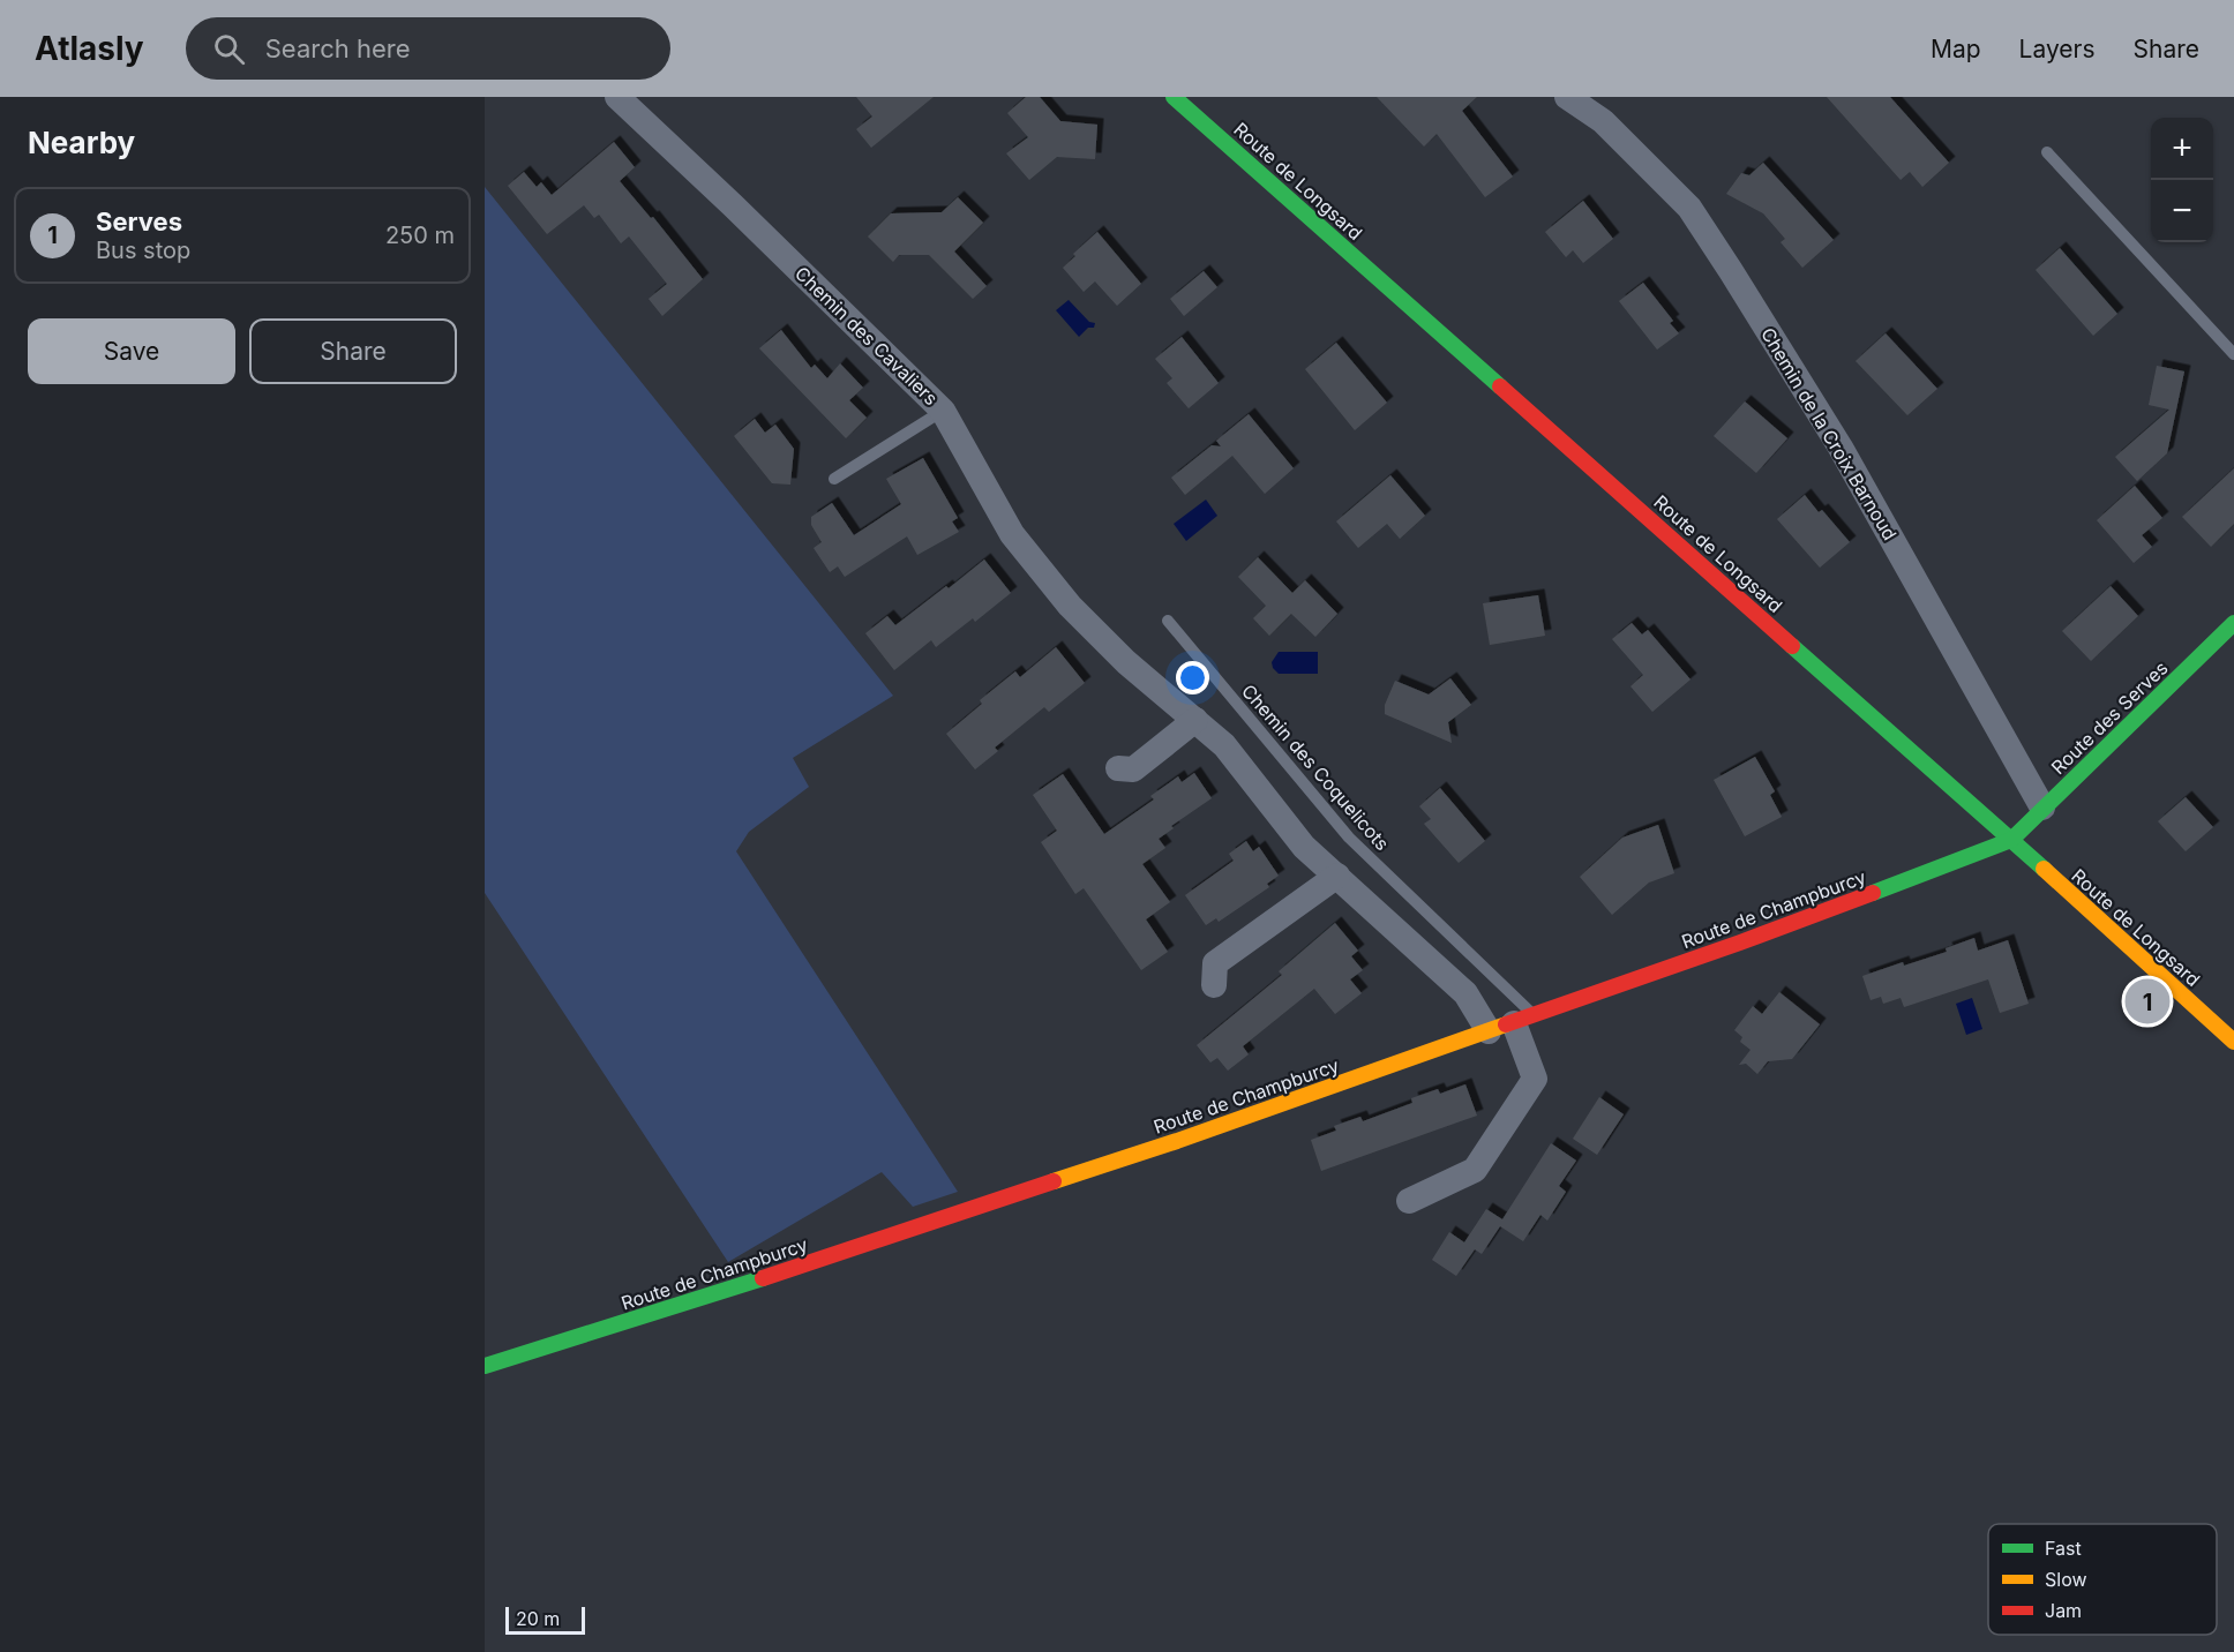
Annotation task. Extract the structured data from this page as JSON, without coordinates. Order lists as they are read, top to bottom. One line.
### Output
{"streets":{"street":["Route de Longsard","Chemin des Cavaliers","Chemin de la Croix Barnoud","Route des Serves","Route de Champburcy"],"lane":["Chemin des Coquelicots"]},"crossings":[["Route de Longsard","Route des Serves"],["Route de Longsard","Route de Champburcy"],["Chemin des Cavaliers","Route de Champburcy"],["Chemin de la Croix Barnoud","Route des Serves"],["Route des Serves","Route de Champburcy"],["Chemin des Coquelicots","Route de Champburcy"]],"legend":["Fast","Slow","Jam"],"scale_bar":"20 m","page":{"header":"Atlasly","search":"Search here","nav":["Map","Layers","Share"],"heading":"Nearby","map_buttons":["+","−"],"list":[{"mark":"1","name":"Serves","note":"Bus stop","value":"250 m"}],"buttons":["Save","Share"],"pins":"1","scale":"20 m"}}
